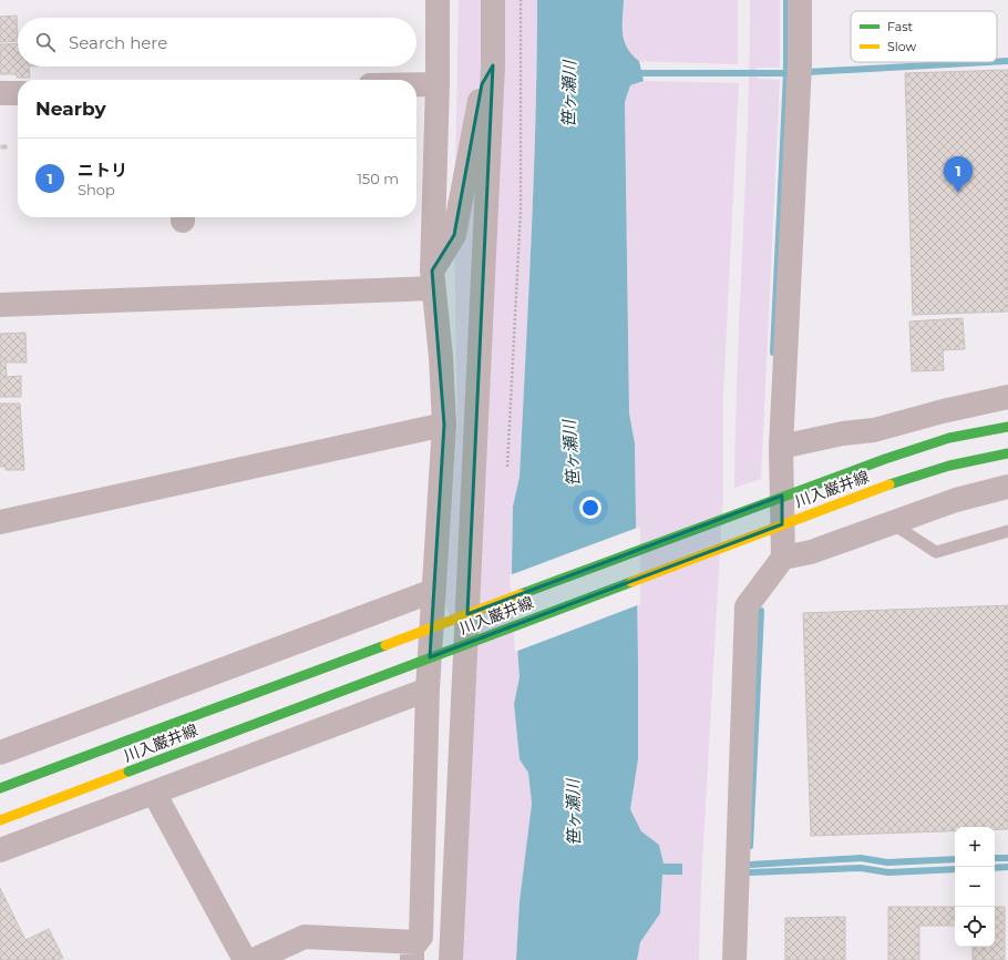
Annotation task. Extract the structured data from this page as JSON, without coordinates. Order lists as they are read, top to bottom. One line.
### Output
{"streets":{"main road":["川入巌井線"]},"water":["笹ヶ瀬川"],"legend":["Fast","Slow"],"page":{"search":"Search here","heading":"Nearby","list":[{"mark":"1","name":"ニトリ","note":"Shop","value":"150 m"}],"pins":"1","map_buttons":["+","−"]}}
